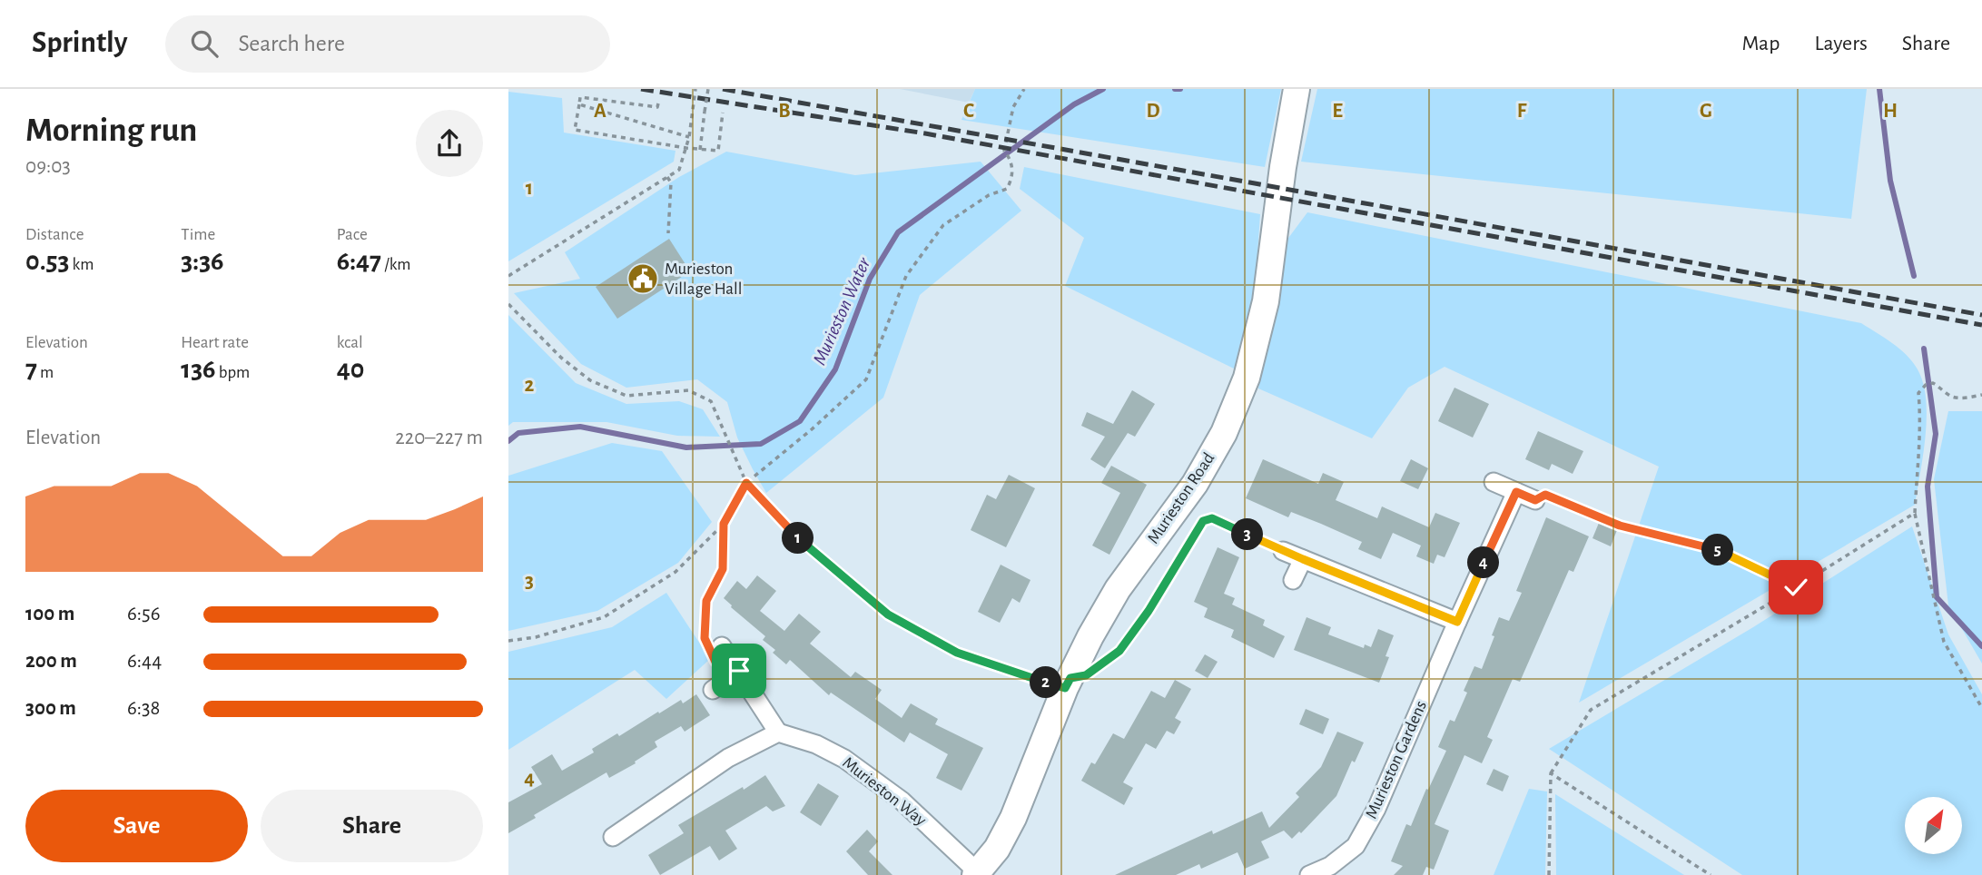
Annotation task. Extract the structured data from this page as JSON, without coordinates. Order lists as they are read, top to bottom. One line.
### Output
{"streets":{"street":["Murieston Road","Murieston Gardens","Murieston Way"]},"crossings":[["Murieston Road","Murieston Way"]],"water":["Murieston Water"],"places":{"public building":["Murieston Village Hall"]},"north":"top right","page":{"header":"Sprintly","search":"Search here","nav":["Map","Layers","Share"],"heading":["Morning run","09:03"],"stats":[["Distance","0.53 km"],["Time","3:36"],["Pace","6:47 /km"],["Elevation","7 m"],["Heart rate","136 bpm"],["kcal","40"]],"chart":["Elevation","220–227 m"],"pins":["3","1","5","4","2"],"list":[{"name":"100 m","note":"6:56"},{"name":"200 m","note":"6:44"},{"name":"300 m","note":"6:38"}],"buttons":["Save","Share"]},"grid":{"columns":["A","B","C","D","E","F","G","H"],"rows":["1","2","3","4"]}}
